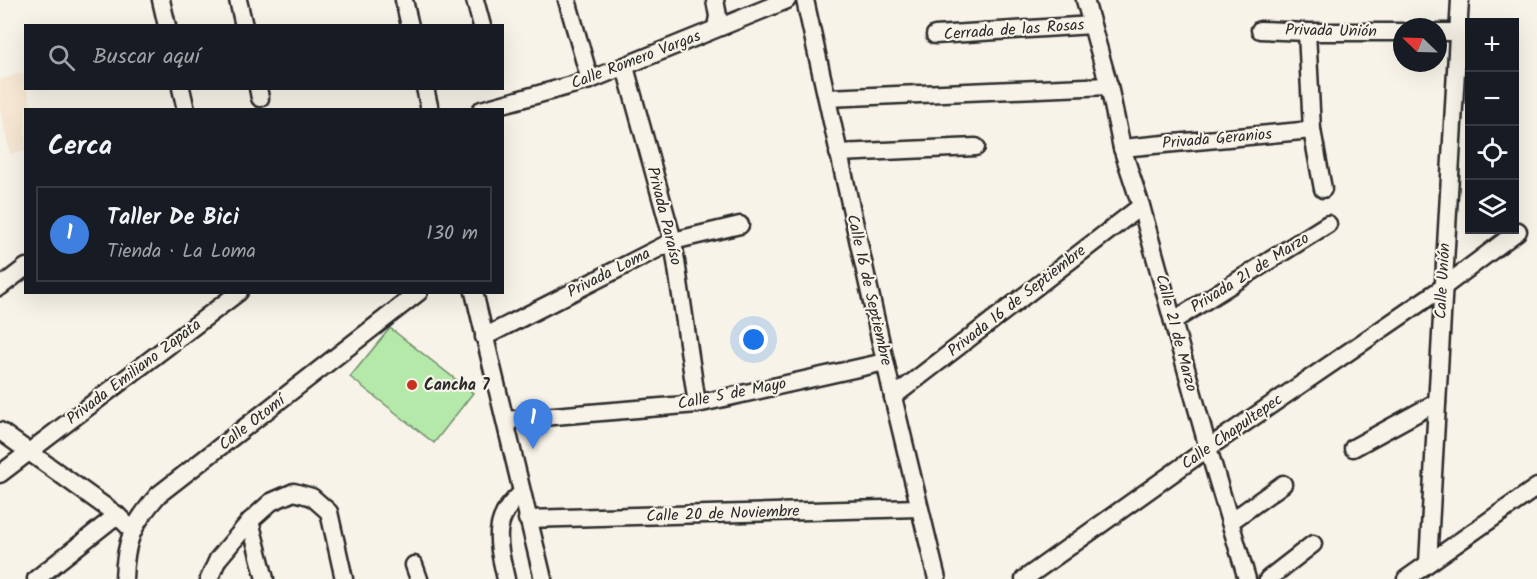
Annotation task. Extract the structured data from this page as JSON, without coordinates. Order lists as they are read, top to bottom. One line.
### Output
{"streets":{"street":["Cerrada de las Rosas","Privada Unión","Calle Romero Vargas","Privada Geranios","Privada Paraíso","Privada Loma","Privada 21 de Marzo","Calle Unión","Calle 16 de Septiembre","Privada 16 de Septiembre","Calle 21 de Marzo","Privada Emiliano Zapata","Calle 5 de Mayo","Calle Otomí","Calle Chapultepec","Calle 20 de Noviembre"]},"crossings":[["Cerrada de las Rosas","Calle 21 de Marzo"],["Calle Romero Vargas","Privada Paraíso"],["Privada Geranios","Calle 21 de Marzo"],["Privada Paraíso","Privada Loma"],["Privada Paraíso","Calle 5 de Mayo"],["Privada 21 de Marzo","Calle 21 de Marzo"],["Calle Unión","Calle Chapultepec"],["Calle 16 de Septiembre","Privada 16 de Septiembre"],["Calle 16 de Septiembre","Calle 5 de Mayo"],["Calle 16 de Septiembre","Calle 20 de Noviembre"],["Privada 16 de Septiembre","Calle 21 de Marzo"],["Calle 21 de Marzo","Calle Chapultepec"]],"places":["Cancha 7"],"north":"top left","page":{"map_buttons":["+","−"],"search":"Buscar aquí","heading":"Cerca","list":[{"mark":"1","name":"Taller De Bici","note":"Tienda · La Loma","value":"130 m"}],"pins":"1"}}
